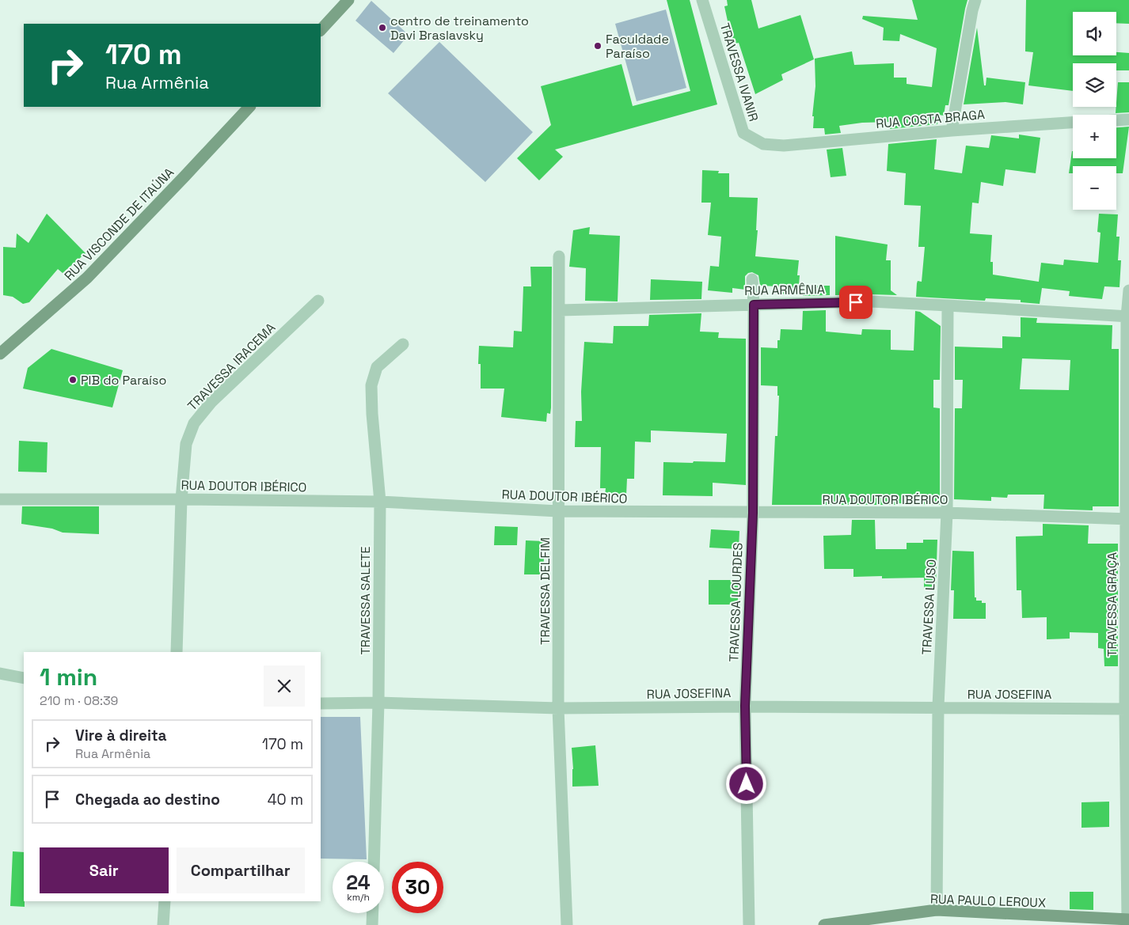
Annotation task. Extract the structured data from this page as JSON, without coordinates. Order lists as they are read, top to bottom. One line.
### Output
{"streets":{"main road":["RUA VISCONDE DE ITAÚNA","RUA PAULO LEROUX"],"street":["TRAVESSA IVANIR","RUA COSTA BRAGA","RUA ARMÊNIA","TRAVESSA IRACEMA","RUA DOUTOR IBÉRICO","TRAVESSA DELFIM","TRAVESSA SALETE","TRAVESSA LOURDES","TRAVESSA GRAÇA","TRAVESSA LUSO","RUA JOSEFINA"]},"crossings":[["TRAVESSA IVANIR","RUA COSTA BRAGA"],["RUA ARMÊNIA","TRAVESSA DELFIM"],["RUA ARMÊNIA","TRAVESSA LOURDES"],["RUA ARMÊNIA","TRAVESSA GRAÇA"],["RUA ARMÊNIA","TRAVESSA LUSO"],["TRAVESSA IRACEMA","RUA DOUTOR IBÉRICO"],["RUA DOUTOR IBÉRICO","TRAVESSA DELFIM"],["RUA DOUTOR IBÉRICO","TRAVESSA SALETE"],["RUA DOUTOR IBÉRICO","TRAVESSA LOURDES"],["RUA DOUTOR IBÉRICO","TRAVESSA GRAÇA"],["RUA DOUTOR IBÉRICO","TRAVESSA LUSO"],["TRAVESSA DELFIM","RUA JOSEFINA"],["TRAVESSA SALETE","RUA JOSEFINA"],["TRAVESSA LOURDES","RUA JOSEFINA"],["TRAVESSA GRAÇA","RUA JOSEFINA"],["TRAVESSA GRAÇA","RUA PAULO LEROUX"],["TRAVESSA LUSO","RUA JOSEFINA"],["TRAVESSA LUSO","RUA PAULO LEROUX"]],"places":["centro de treinamento Davi Braslavsky","Faculdade Paraíso","PIB do Paraíso"],"page":{"map_buttons":["+","−"],"turn":["170 m","Rua Armênia"],"heading":["1 min","210 m · 08:39"],"list":[{"name":"Vire à direita","note":"Rua Armênia","value":"170 m"},{"name":"Chegada ao destino","value":"40 m"}],"buttons":["Sair","Compartilhar"],"speed":"24 km/h","limit":"30"}}
